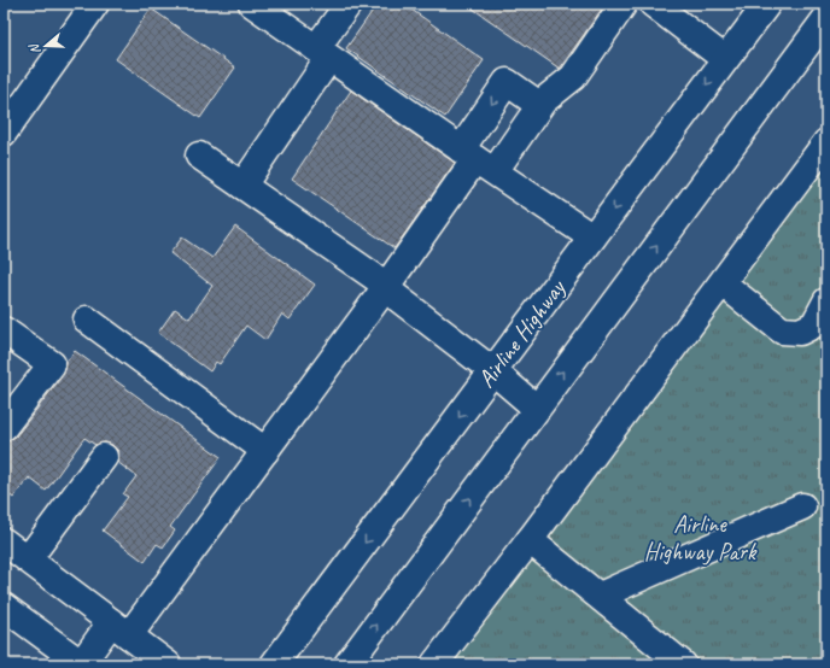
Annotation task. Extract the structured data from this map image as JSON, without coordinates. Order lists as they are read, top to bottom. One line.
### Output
{"streets":{"main road":["Airline Highway"]},"parks":["Airline Highway Park"],"north":"left"}
